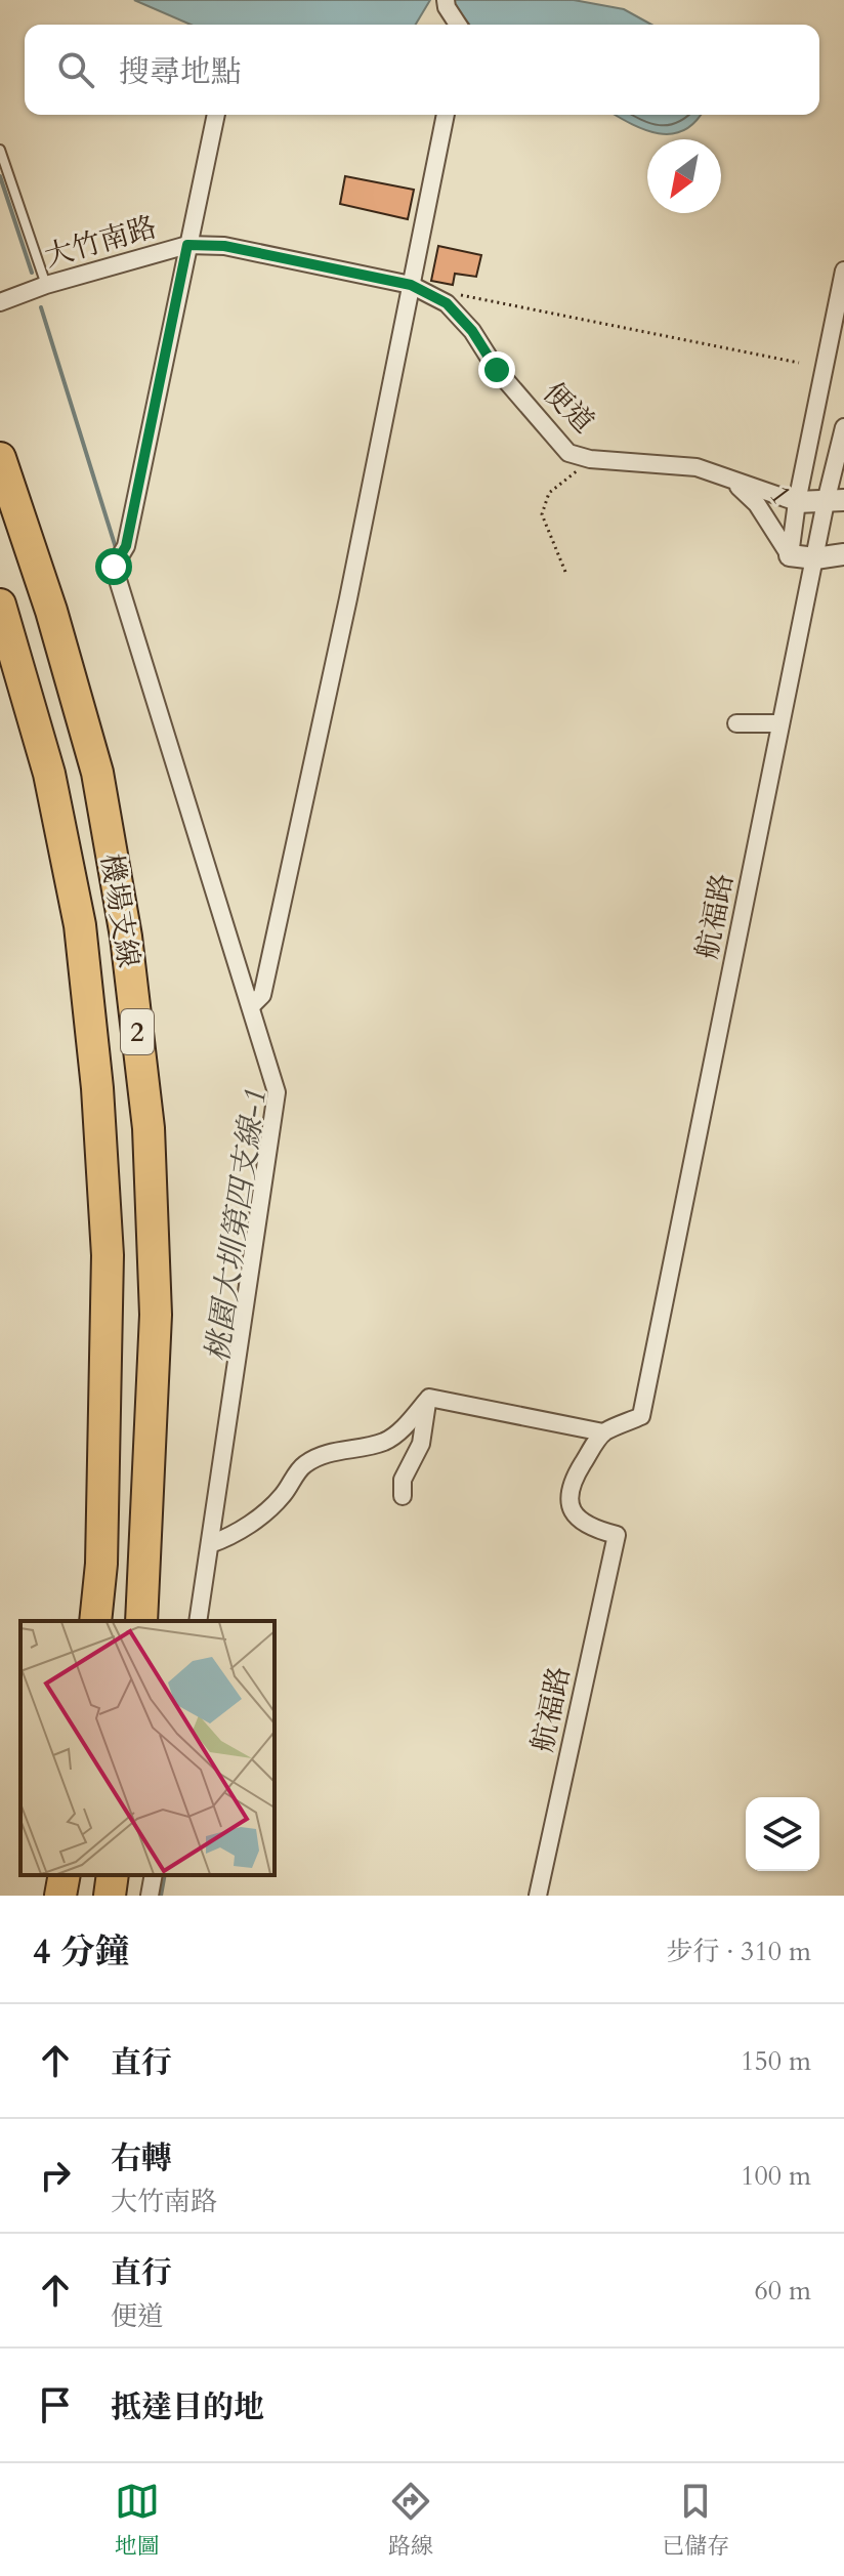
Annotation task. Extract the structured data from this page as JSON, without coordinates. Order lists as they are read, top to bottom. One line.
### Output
{"streets":{"highway":["機場支線","2"],"street":["大竹南路","便道","1","航福路"]},"crossings":[["大竹南路","便道"],["便道","1"]],"water":["桃園大圳第四支線-1"],"north":"bottom left","page":{"search":"搜尋地點","heading":["4 分鐘","步行 · 310 m"],"list":[["直行","150 m"],["右轉","大竹南路","100 m"],["直行","便道","60 m"],"抵達目的地"],"nav":["地圖","路線","已儲存"]}}
